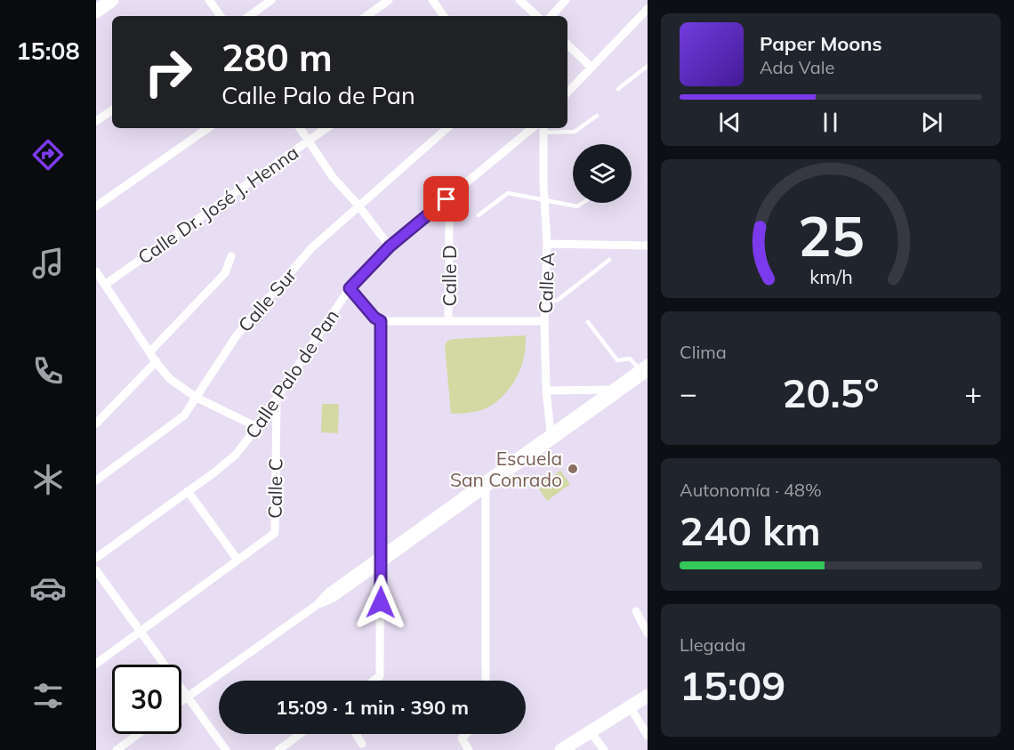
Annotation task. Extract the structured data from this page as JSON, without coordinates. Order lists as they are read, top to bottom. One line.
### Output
{"streets":{"street":["Calle Dr. José J. Henna","Calle D","Calle A","Calle Sur","Calle Palo de Pan","Calle C"]},"crossings":[["Calle D","Calle Palo de Pan"],["Calle Palo de Pan","Calle C"]],"places":["Escuela San Conrado"],"page":{"tabs":"15:08","turn":["280 m","Calle Palo de Pan"],"song":["Paper Moons","Ada Vale"],"tile":["Clima",["Autonomía · 48%","240 km"],["Llegada","15:09"]],"heat":["−","20.5°","+"],"limit":"30","trip":"15:09 · 1 min · 390 m","gauge":["25","km/h"]}}
